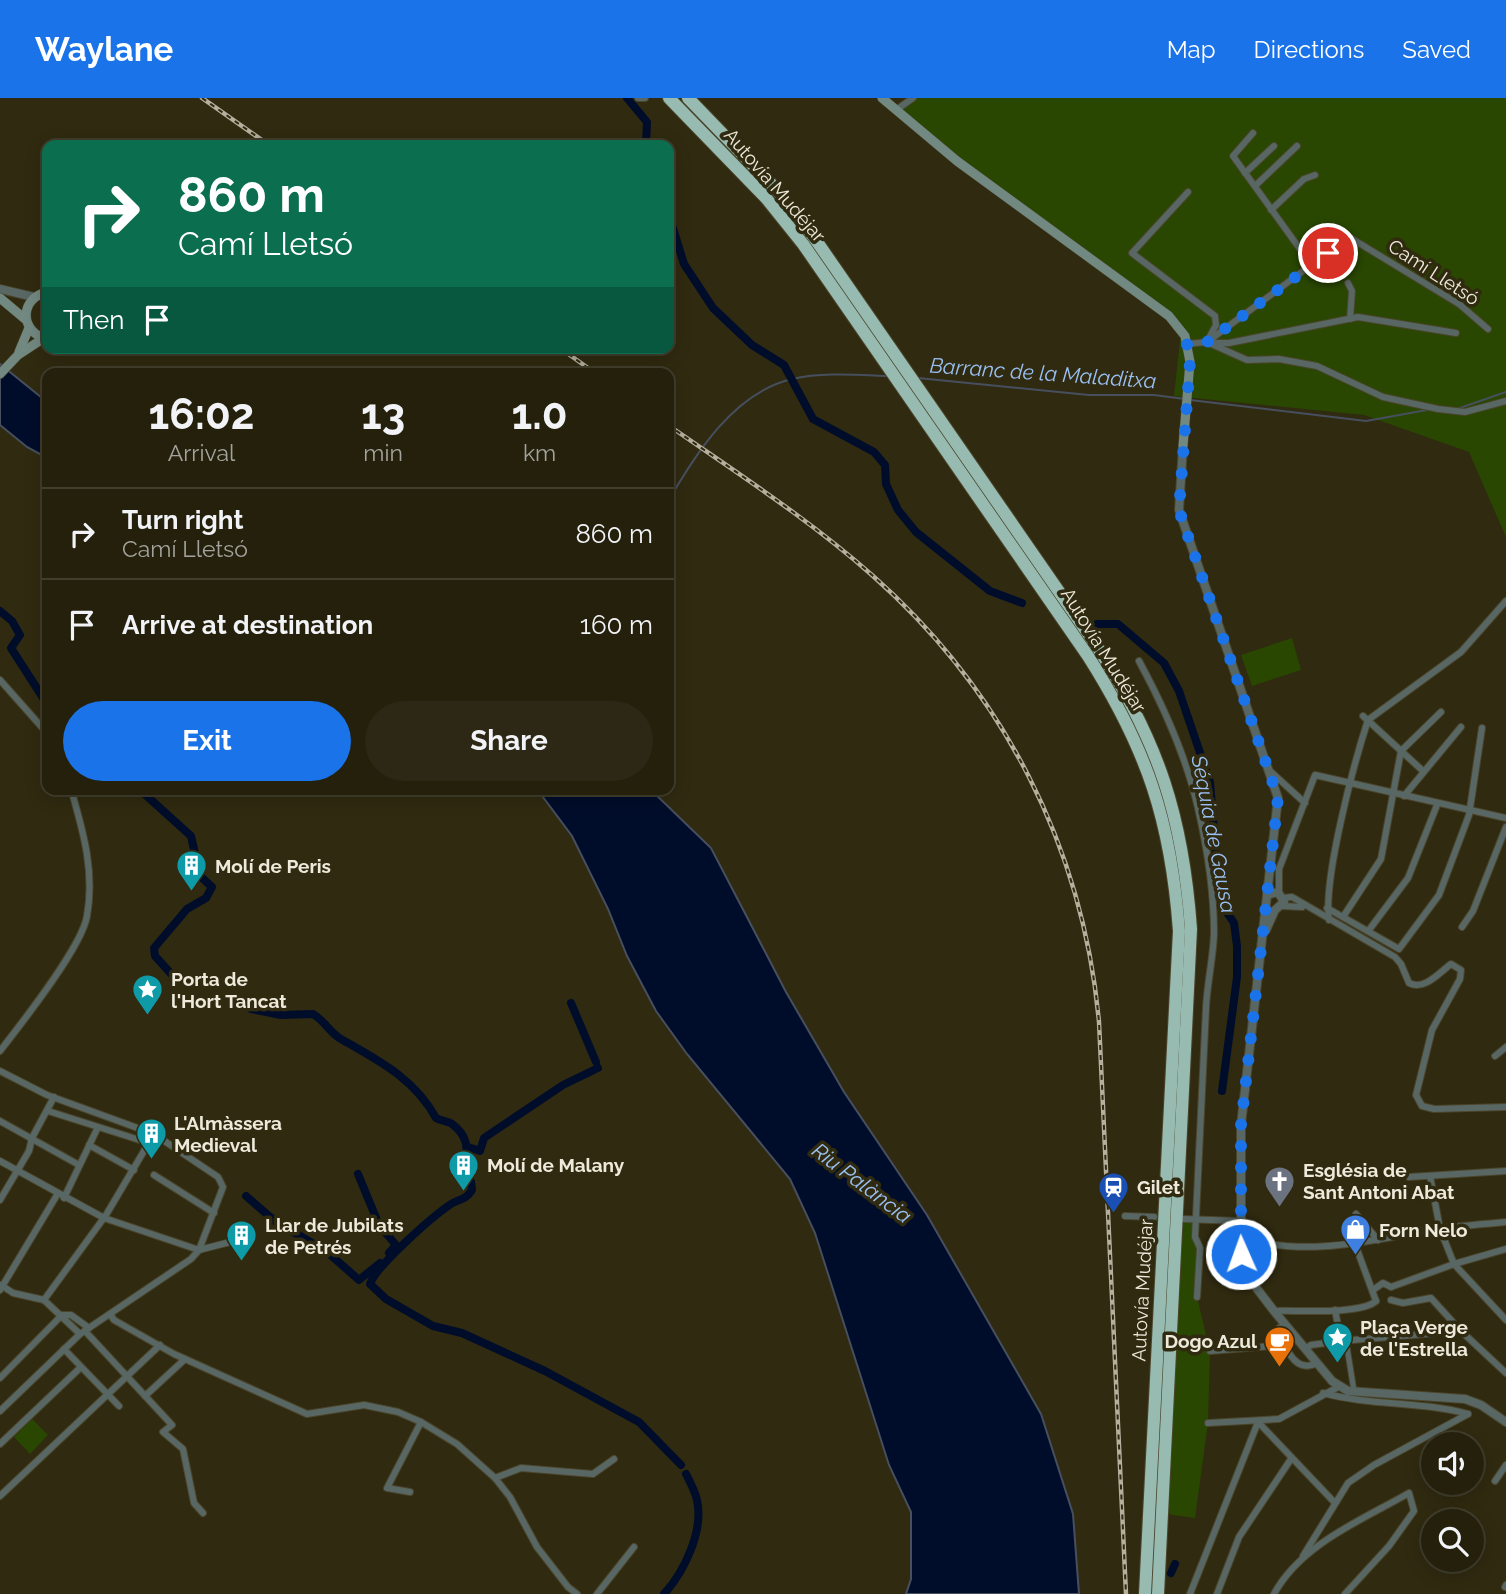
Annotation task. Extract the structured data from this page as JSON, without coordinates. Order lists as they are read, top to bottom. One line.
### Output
{"streets":{"highway":["Autovía Mudéjar"],"street":["Camí Lletsó"]},"water":["Barranc de la Maladitxa","Séquia de Gausa","Riu Palància"],"places":{"building":["Molí de Peris","L'Almàssera Medieval","Molí de Malany","Llar de Jubilats de Petrés"],"place":["Porta de l'Hort Tancat","Plaça Verge de l'Estrella"],"church":["Església de Sant Antoni Abat"],"station":["Gilet"],"shop":["Forn Nelo"],"cafe":["Dogo Azul"]},"page":{"header":"Waylane","nav":["Map","Directions","Saved"],"turn":["860 m","Camí Lletsó"],"then":"Then","eta":["16:02","Arrival","13","min","1.0","km"],"list":[{"name":"Turn right","note":"Camí Lletsó","value":"860 m"},{"name":"Arrive at destination","value":"160 m"}],"buttons":["Exit","Share"]}}
